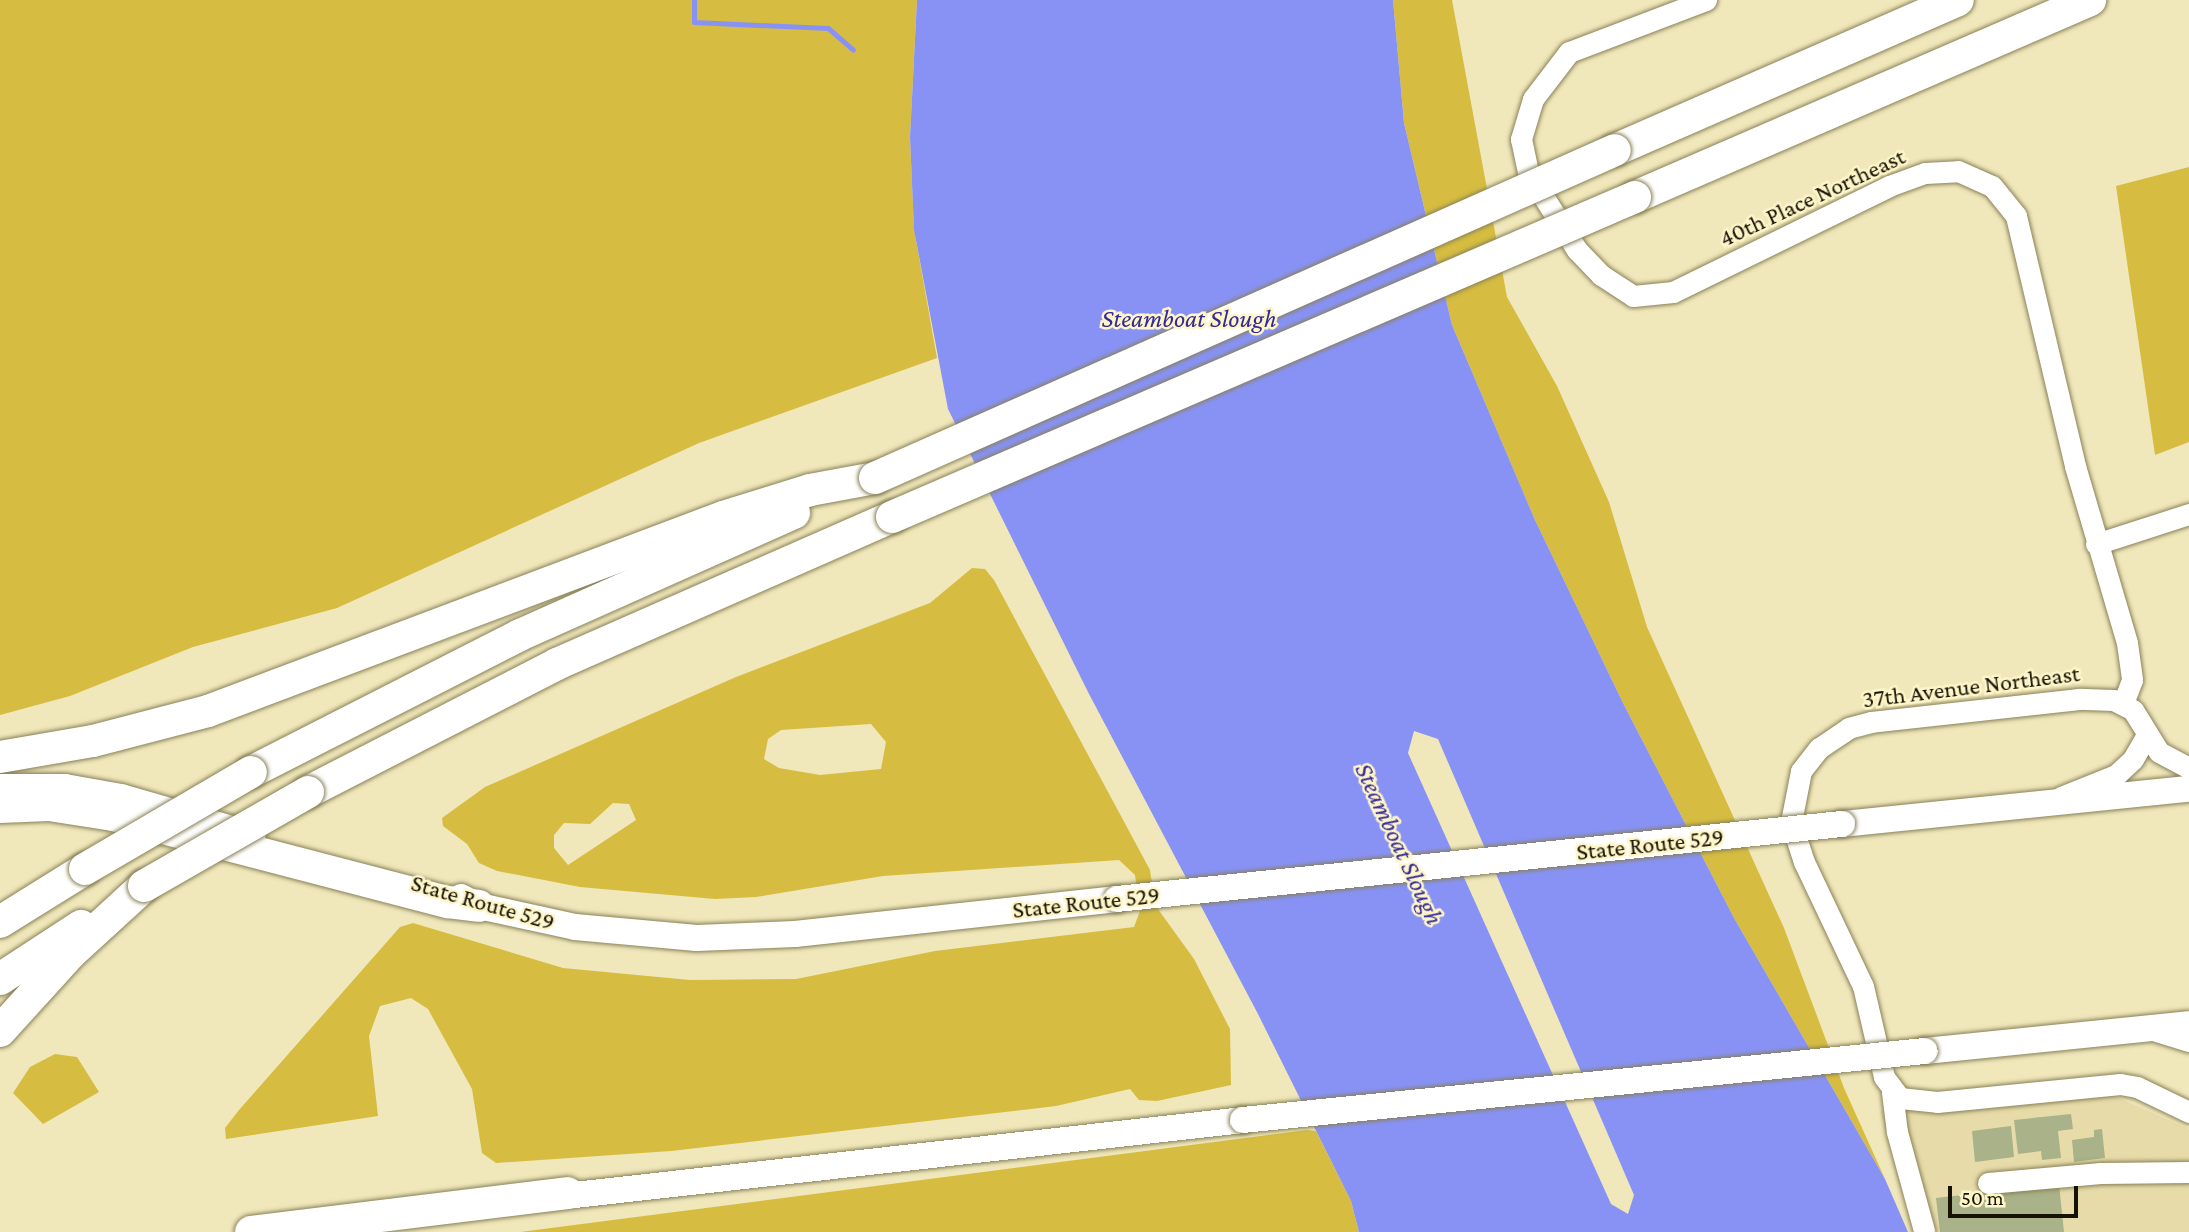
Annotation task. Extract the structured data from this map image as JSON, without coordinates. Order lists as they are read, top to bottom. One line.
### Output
{"streets":{"main road":["State Route 529"],"street":["40th Place Northeast","37th Avenue Northeast"]},"crossings":[["40th Place Northeast","37th Avenue Northeast"]],"water":["Steamboat Slough"],"scale_bar":"50 m"}
